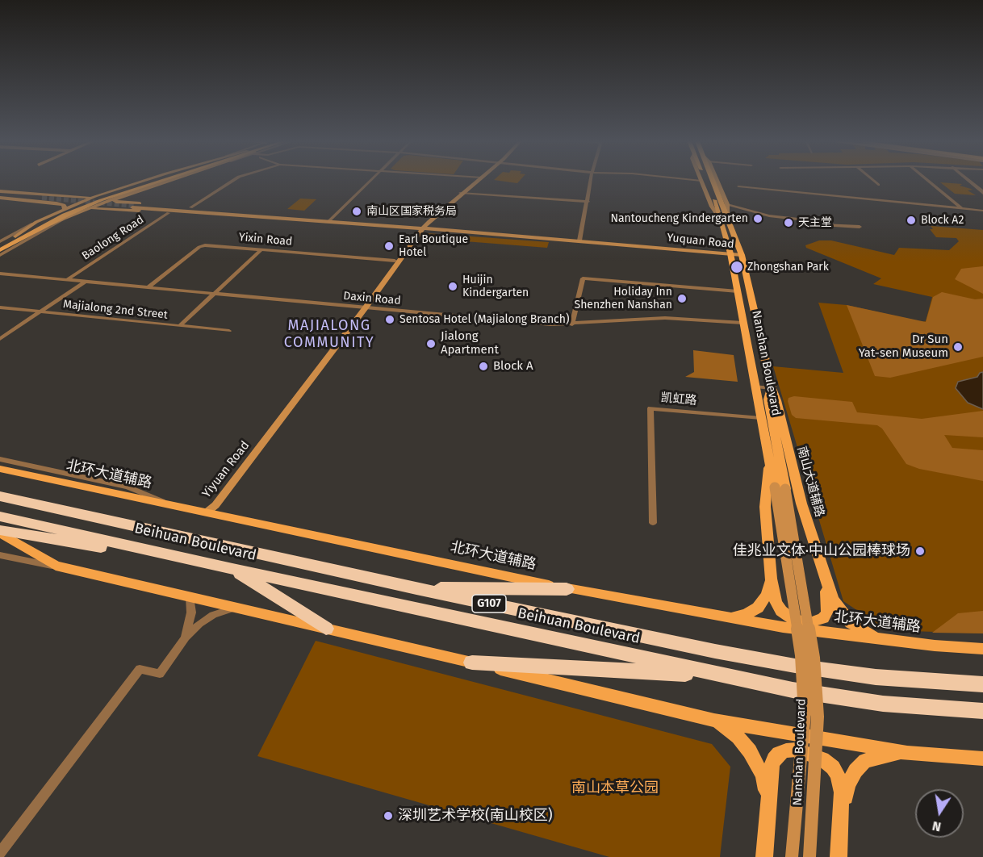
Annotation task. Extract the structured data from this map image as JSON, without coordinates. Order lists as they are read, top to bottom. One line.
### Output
{"streets":{"highway":["Beihuan Boulevard","G107"],"main road":["Nanshan Boulevard","北环大道辅路","南山大道辅路"],"street":["Baolong Road","Yixin Road","Yuquan Road","Daxin Road","Majialong 2nd Street","凯虹路","Yiyuan Road"]},"crossings":[["Baolong Road","Daxin Road"],["Yixin Road","Daxin Road"],["Yixin Road","Yiyuan Road"],["Yuquan Road","Nanshan Boulevard"],["Yuquan Road","Yiyuan Road"],["Daxin Road","Nanshan Boulevard"],["Daxin Road","Yiyuan Road"],["Nanshan Boulevard","凯虹路"],["Nanshan Boulevard","南山大道辅路"],["Yiyuan Road","北环大道辅路"]],"districts":["MAJIALONG COMMUNITY"],"parks":["南山本草公园"],"places":["南山区国家税务局","Nantoucheng Kindergarten","Block A2","天主堂","Earl Boutique Hotel","Zhongshan Park","Huijin Kindergarten","Holiday Inn Shenzhen Nanshan","Sentosa Hotel (Majialong Branch)","Jialong Apartment","Dr Sun Yat-sen Museum","Block A","佳兆业文体·中山公园棒球场","深圳艺术学校(南山校区)"],"north":"bottom"}
